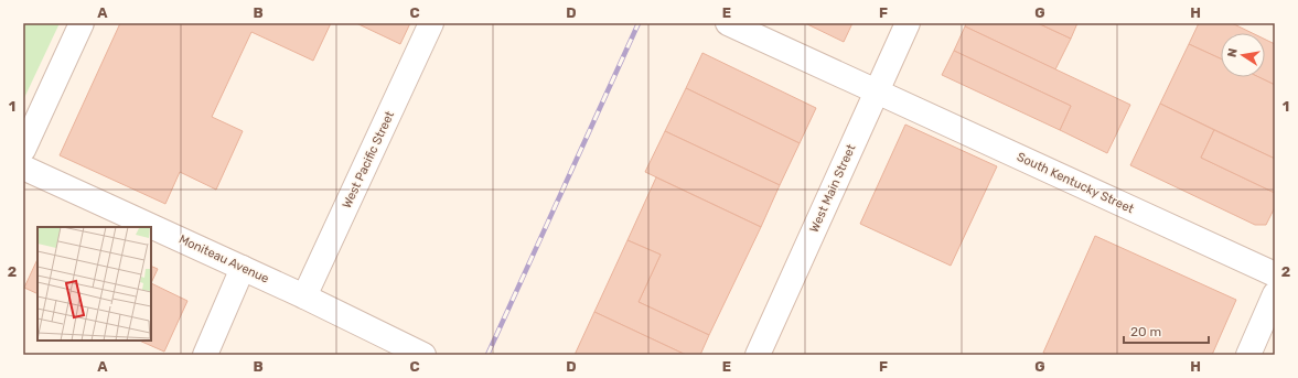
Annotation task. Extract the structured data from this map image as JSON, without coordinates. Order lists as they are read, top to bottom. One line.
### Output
{"streets":{"street":["West Pacific Street","South Kentucky Street","West Main Street","Moniteau Avenue"]},"crossings":[["West Pacific Street","Moniteau Avenue"],["South Kentucky Street","West Main Street"]],"scale_bar":"20 m","north":"left","grid":{"columns":["A","B","C","D","E","F","G","H"],"rows":["1","2"]}}
